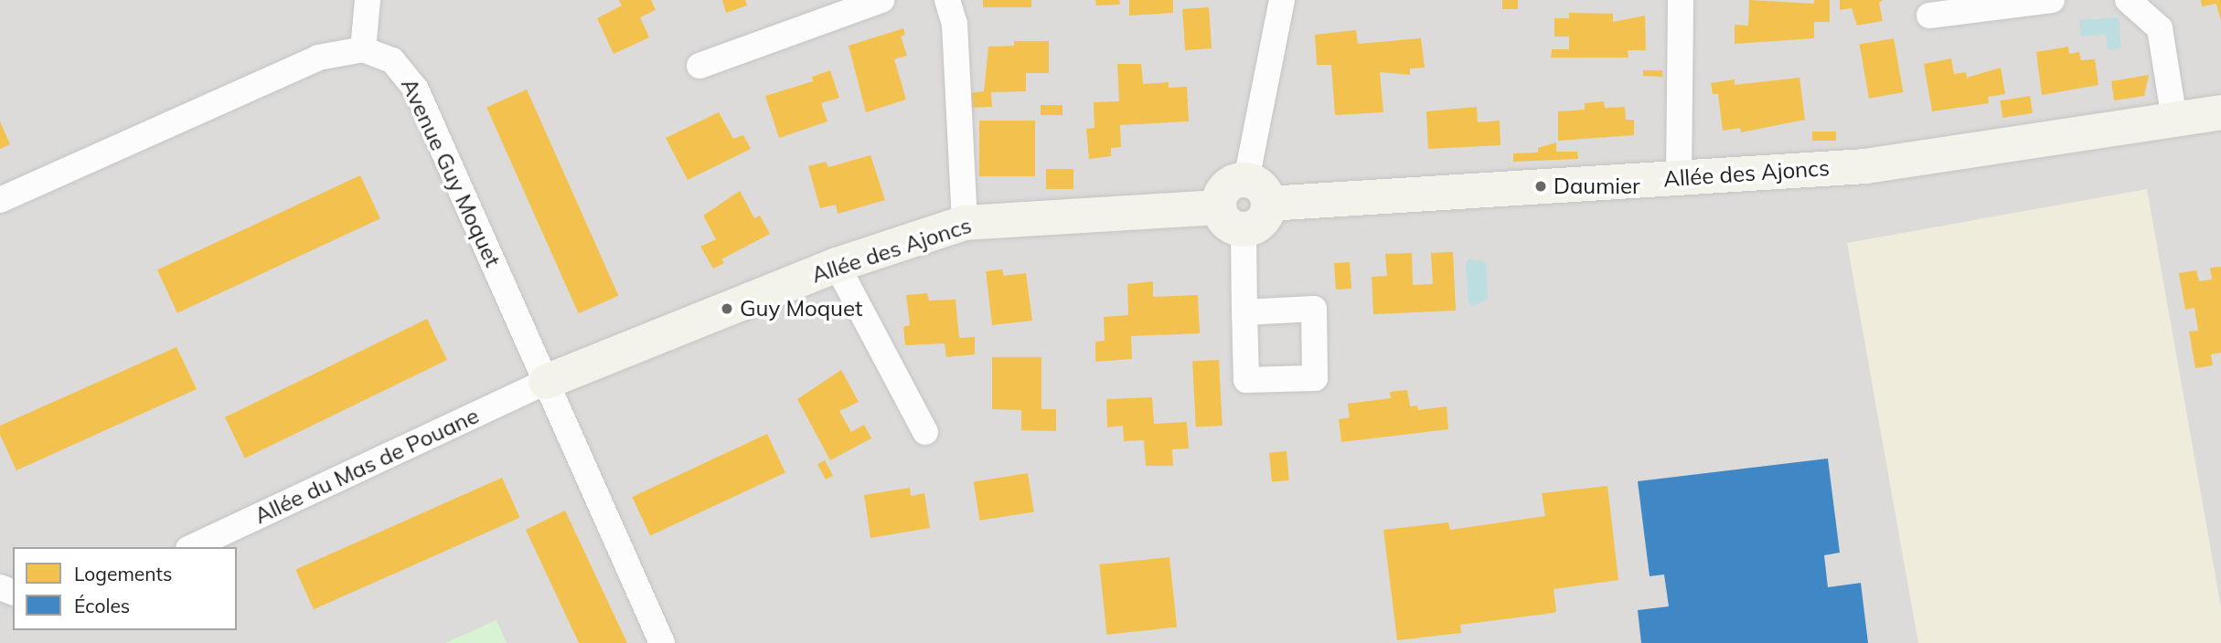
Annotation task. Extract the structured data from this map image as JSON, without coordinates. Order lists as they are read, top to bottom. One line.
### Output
{"streets":{"street":["Avenue Guy Moquet","Allée des Ajoncs","Allée du Mas de Pouane"]},"crossings":[["Avenue Guy Moquet","Allée des Ajoncs"],["Avenue Guy Moquet","Allée du Mas de Pouane"],["Allée des Ajoncs","Allée du Mas de Pouane"]],"places":["Daumier","Guy Moquet"],"legend":["Logements","Écoles"]}
